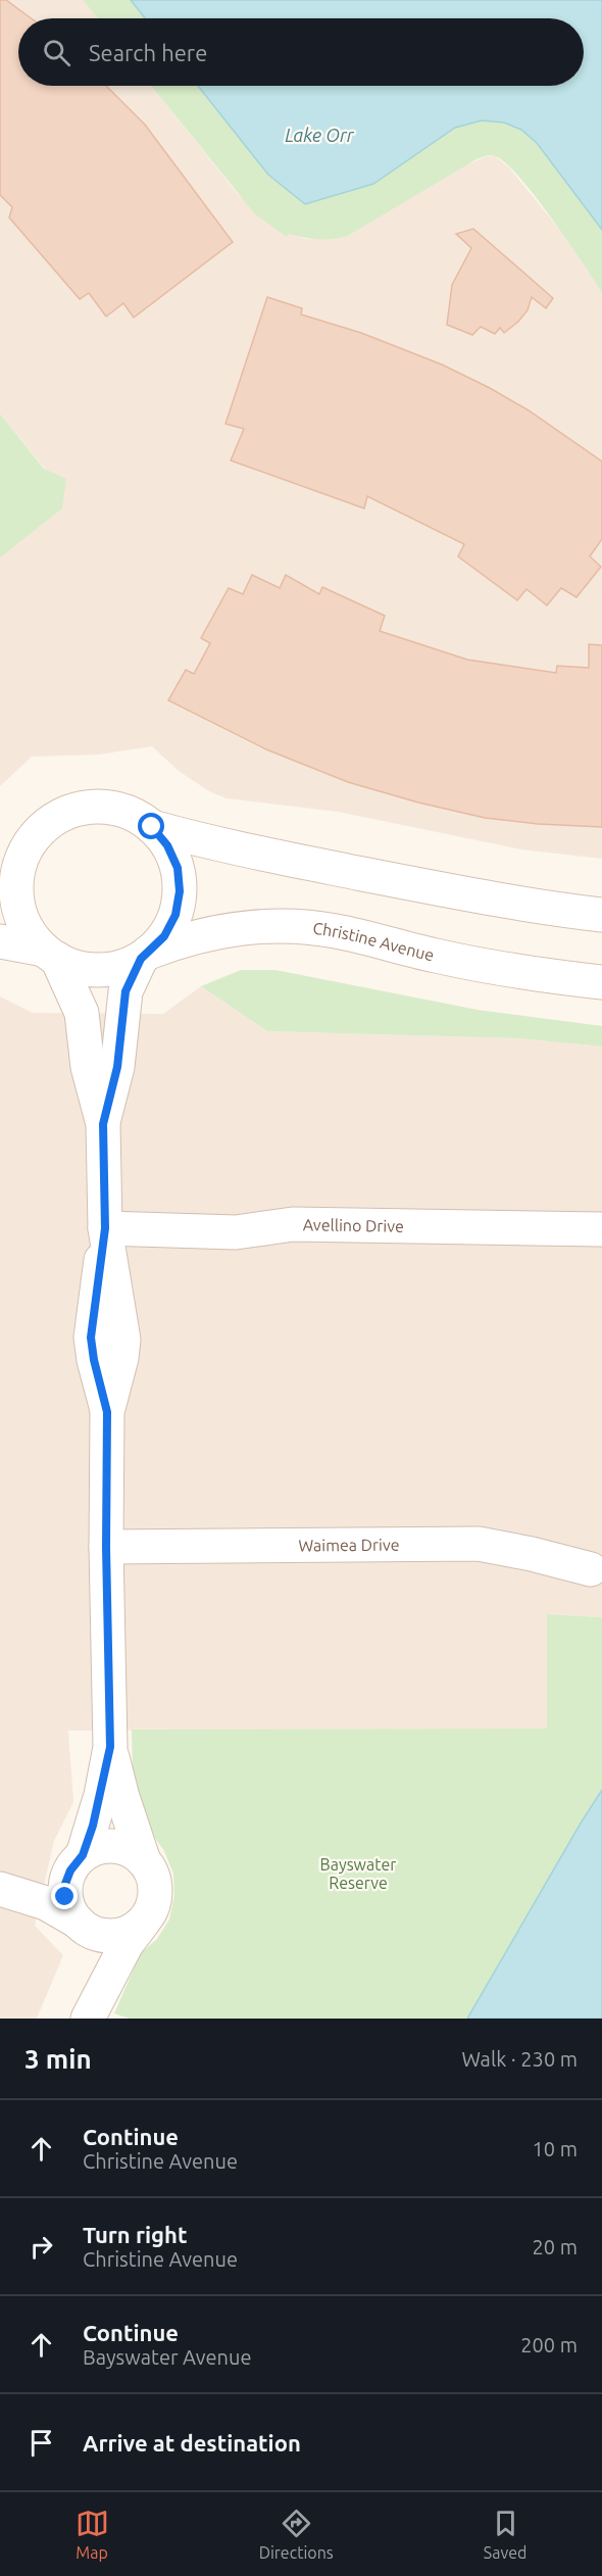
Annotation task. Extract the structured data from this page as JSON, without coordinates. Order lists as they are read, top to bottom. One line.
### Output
{"streets":{"street":["Christine Avenue","Avellino Drive","Waimea Drive"]},"water":["Lake Orr"],"parks":["Bayswater Reserve"],"page":{"search":"Search here","heading":["3 min","Walk · 230 m"],"list":[["Continue","Christine Avenue","10 m"],["Turn right","Christine Avenue","20 m"],["Continue","Bayswater Avenue","200 m"],"Arrive at destination"],"nav":["Map","Directions","Saved"]}}
